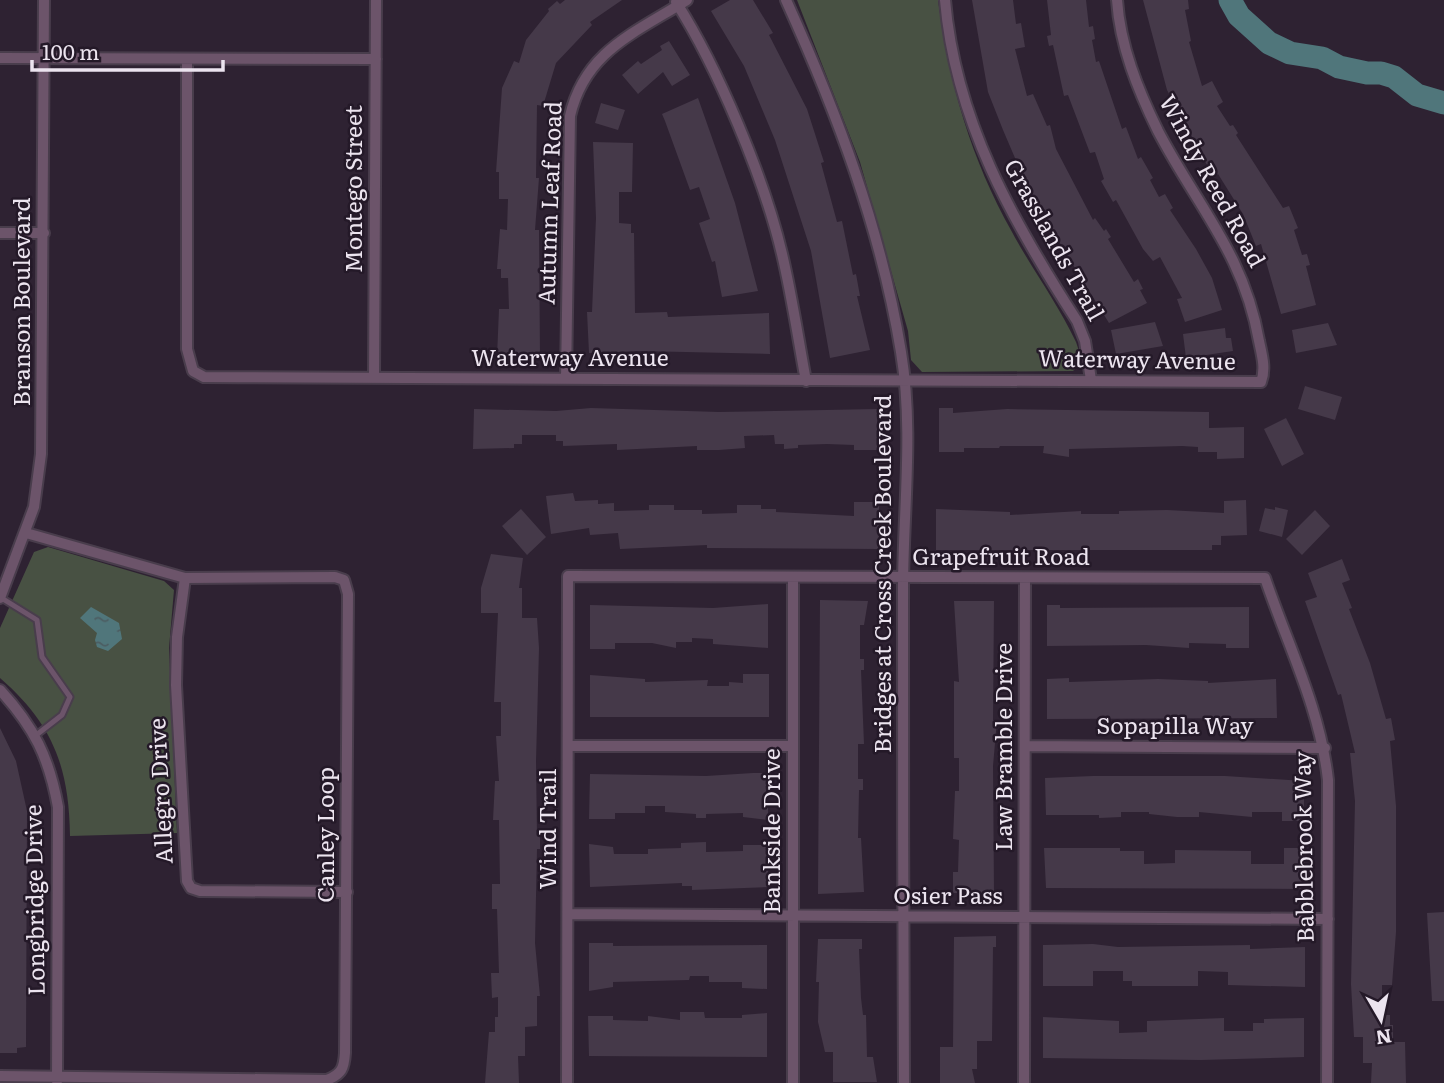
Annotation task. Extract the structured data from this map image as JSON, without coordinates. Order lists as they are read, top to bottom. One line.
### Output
{"streets":{"street":["Windy Reed Road","Montego Street","Autumn Leaf Road","Grasslands Trail","Branson Boulevard","Waterway Avenue","Grapefruit Road","Bridges at Cross Creek Boulevard","Sopapilla Way","Law Bramble Drive","Allegro Drive","Wind Trail","Bankside Drive","Canley Loop","Babblebrook Way","Osier Pass","Longbridge Drive"]},"crossings":[["Windy Reed Road","Waterway Avenue"],["Montego Street","Waterway Avenue"],["Autumn Leaf Road","Waterway Avenue"],["Grasslands Trail","Waterway Avenue"],["Branson Boulevard","Canley Loop"],["Waterway Avenue","Bridges at Cross Creek Boulevard"],["Grapefruit Road","Bridges at Cross Creek Boulevard"],["Grapefruit Road","Law Bramble Drive"],["Grapefruit Road","Wind Trail"],["Grapefruit Road","Bankside Drive"],["Grapefruit Road","Babblebrook Way"],["Bridges at Cross Creek Boulevard","Osier Pass"],["Sopapilla Way","Law Bramble Drive"],["Sopapilla Way","Babblebrook Way"],["Law Bramble Drive","Osier Pass"],["Allegro Drive","Canley Loop"],["Wind Trail","Osier Pass"],["Bankside Drive","Osier Pass"],["Canley Loop","Longbridge Drive"],["Babblebrook Way","Osier Pass"]],"scale_bar":"100 m","north":"bottom"}
